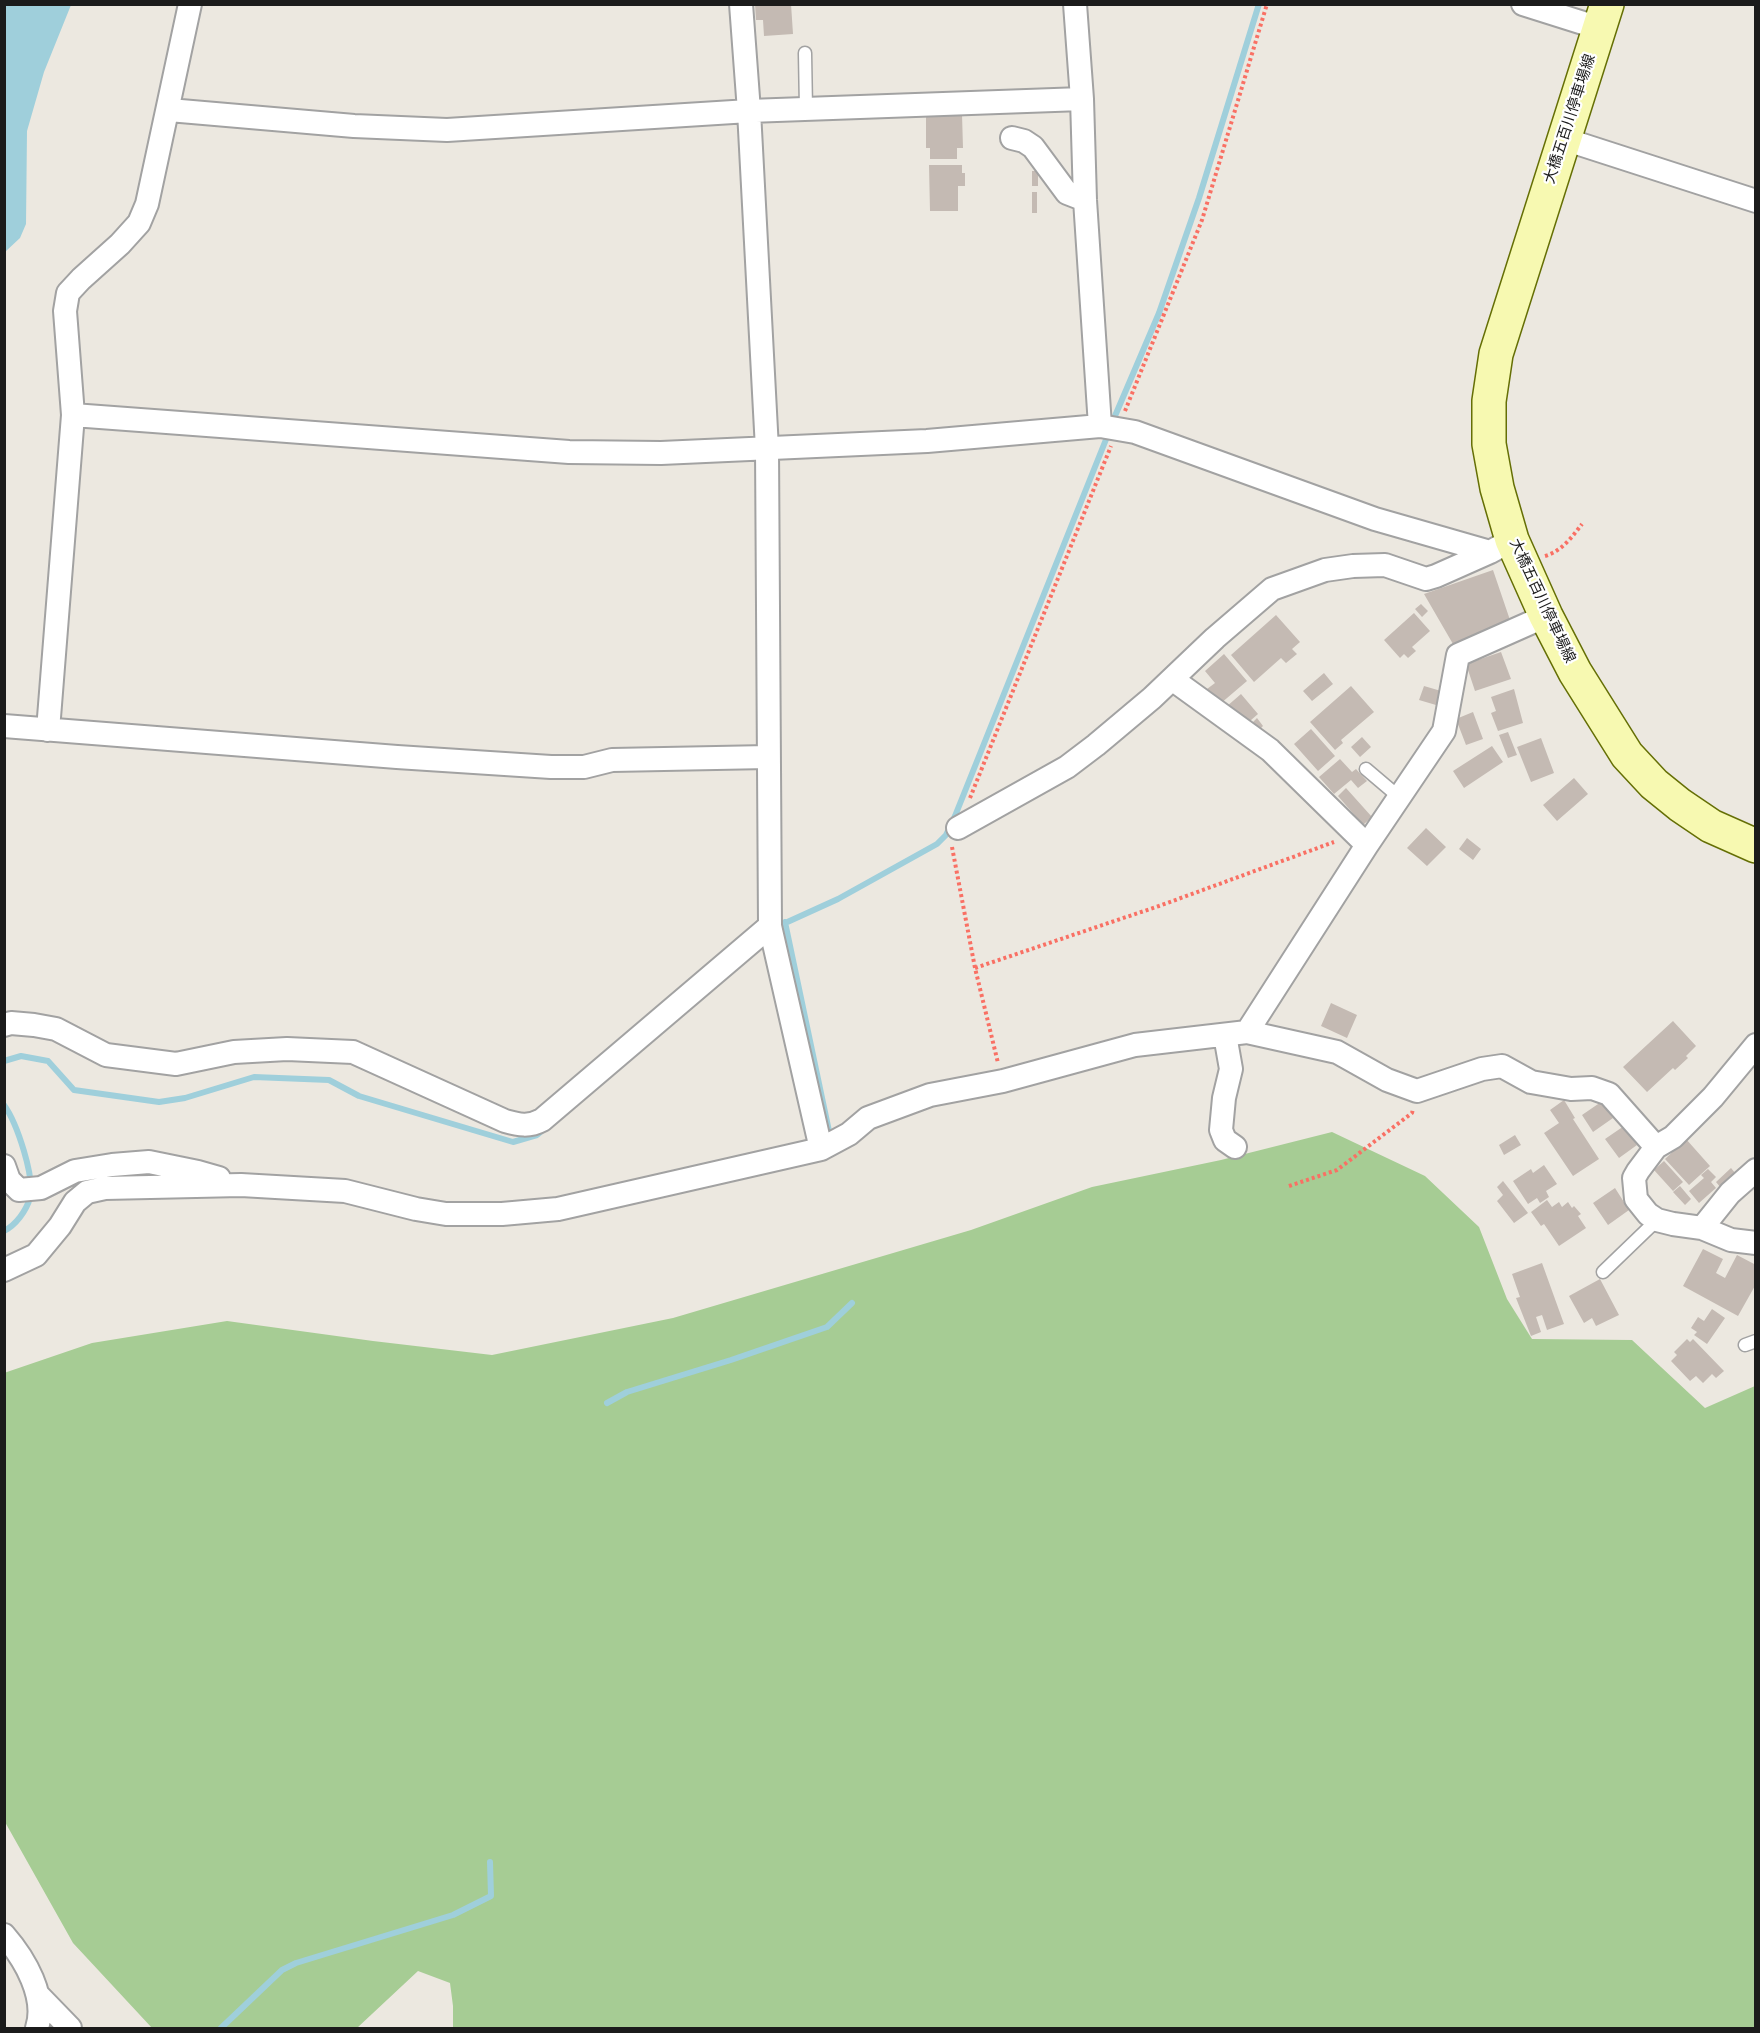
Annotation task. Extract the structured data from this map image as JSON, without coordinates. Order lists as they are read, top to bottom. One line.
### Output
{"streets":{"main road":["大橋五百川停車場線"]}}
